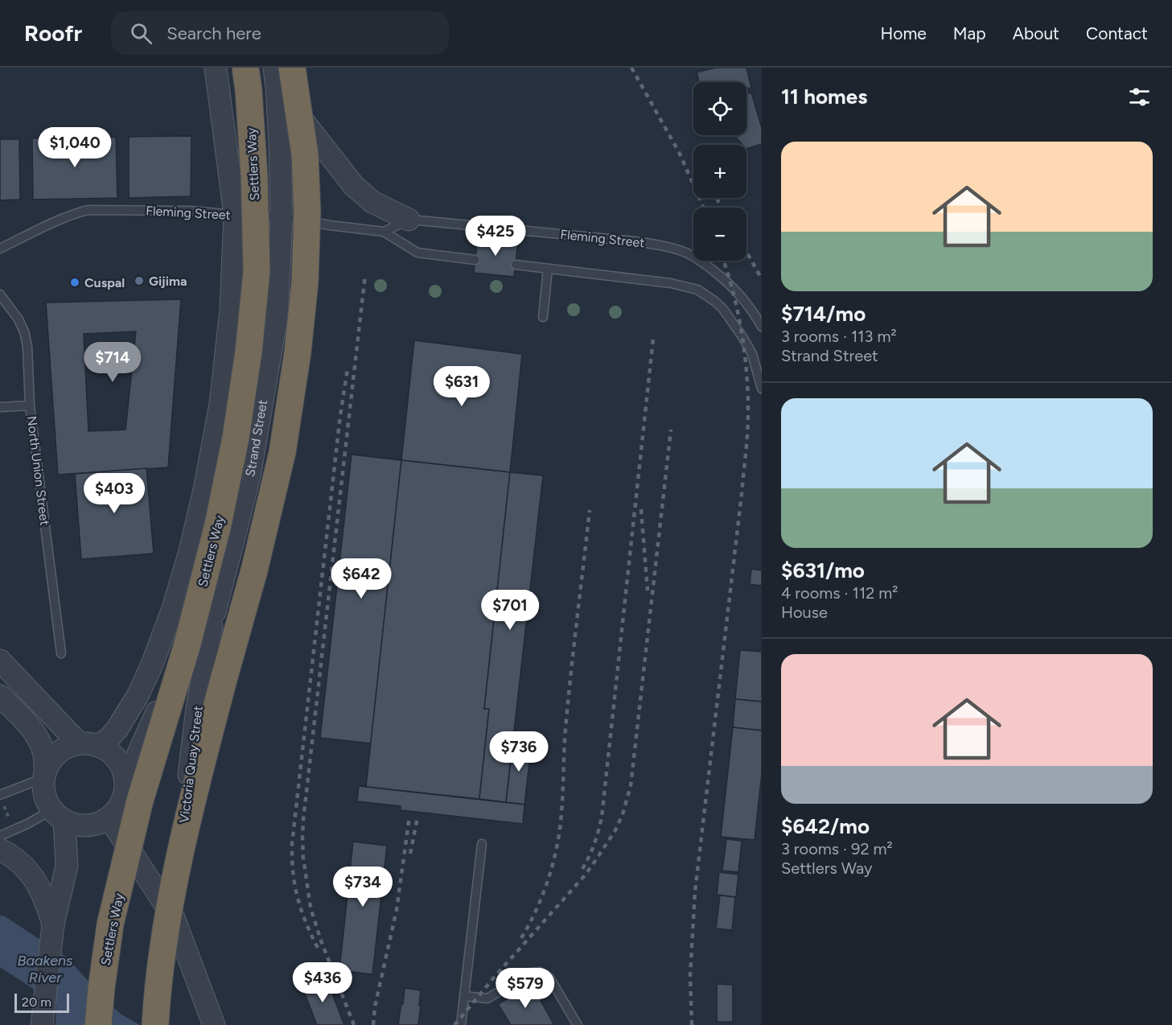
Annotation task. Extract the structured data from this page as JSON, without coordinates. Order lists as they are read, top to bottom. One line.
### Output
{"streets":{"highway":["Settlers Way"],"street":["Strand Street","Victoria Quay Street"],"lane":["Fleming Street","North Union Street"]},"crossings":[["Fleming Street","Strand Street"],["Strand Street","Victoria Quay Street"]],"water":["Baakens River"],"places":["Gijima","Cuspal"],"scale_bar":"20 m","page":{"header":"Roofr","search":"Search here","nav":["Home","Map","About","Contact"],"heading":"11 homes","map_buttons":["+","−"],"list":[{"name":"$714/mo","note":"3 rooms · 113 m² · Strand Street"},{"name":"$631/mo","note":"4 rooms · 112 m² · House"},{"name":"$642/mo","note":"3 rooms · 92 m² · Settlers Way"}],"price":["$1,040","$425","$714","$631","$403","$642","$701","$736","$734","$436","$579"],"scale":"20 m"}}
